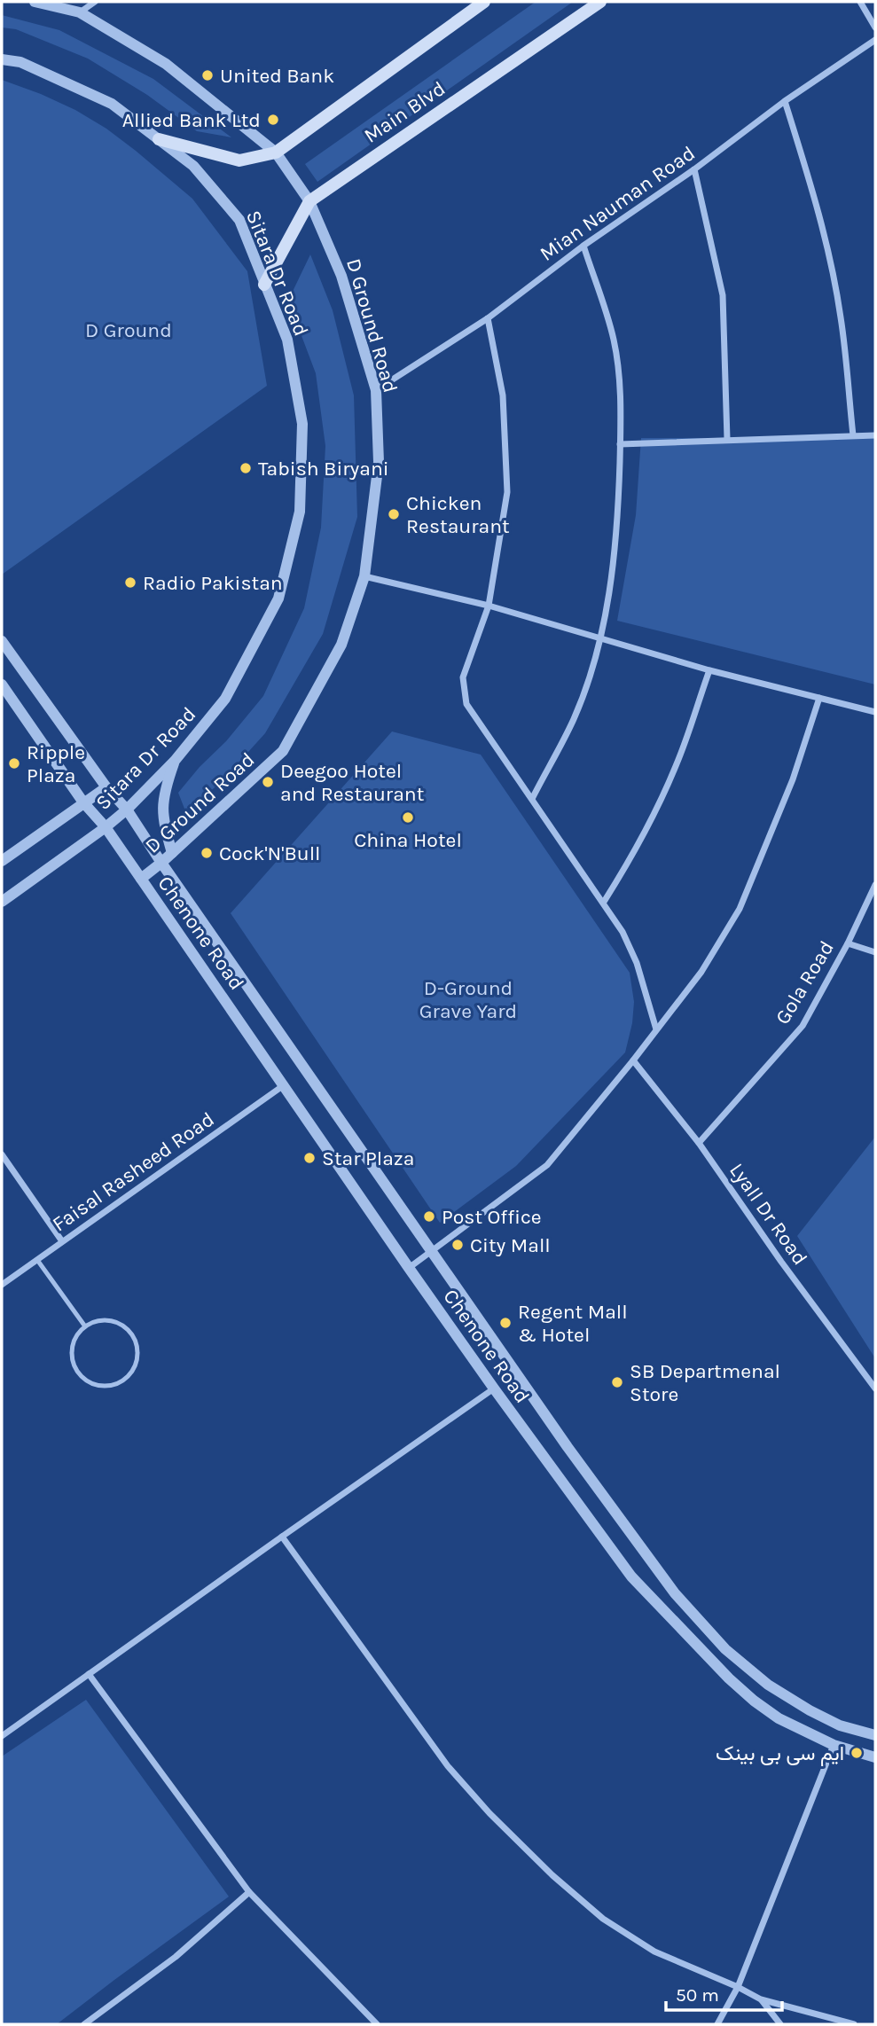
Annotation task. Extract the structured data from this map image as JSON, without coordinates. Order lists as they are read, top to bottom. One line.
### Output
{"streets":{"main road":["Main Blvd"],"street":["Mian Nauman Road","Sitara Dr Road","D Ground Road","Chenone Road","Gola Road","Faisal Rasheed Road","Lyall Dr Road"]},"crossings":[["Main Blvd","Sitara Dr Road"],["Main Blvd","D Ground Road"],["Mian Nauman Road","D Ground Road"],["Sitara Dr Road","Chenone Road"],["D Ground Road","Chenone Road"],["Chenone Road","Faisal Rasheed Road"],["Gola Road","Lyall Dr Road"]],"parks":["D Ground","D-Ground Grave Yard"],"places":["United Bank","Allied Bank Ltd","Tabish Biryani","Chicken Restaurant","Radio Pakistan","Ripple Plaza","Deegoo Hotel and Restaurant","China Hotel","Cock'N'Bull","Star Plaza","Post Office","City Mall","Regent Mall & Hotel","SB Departmenal Store","ایم سی بی بینک"],"scale_bar":"50 m"}
